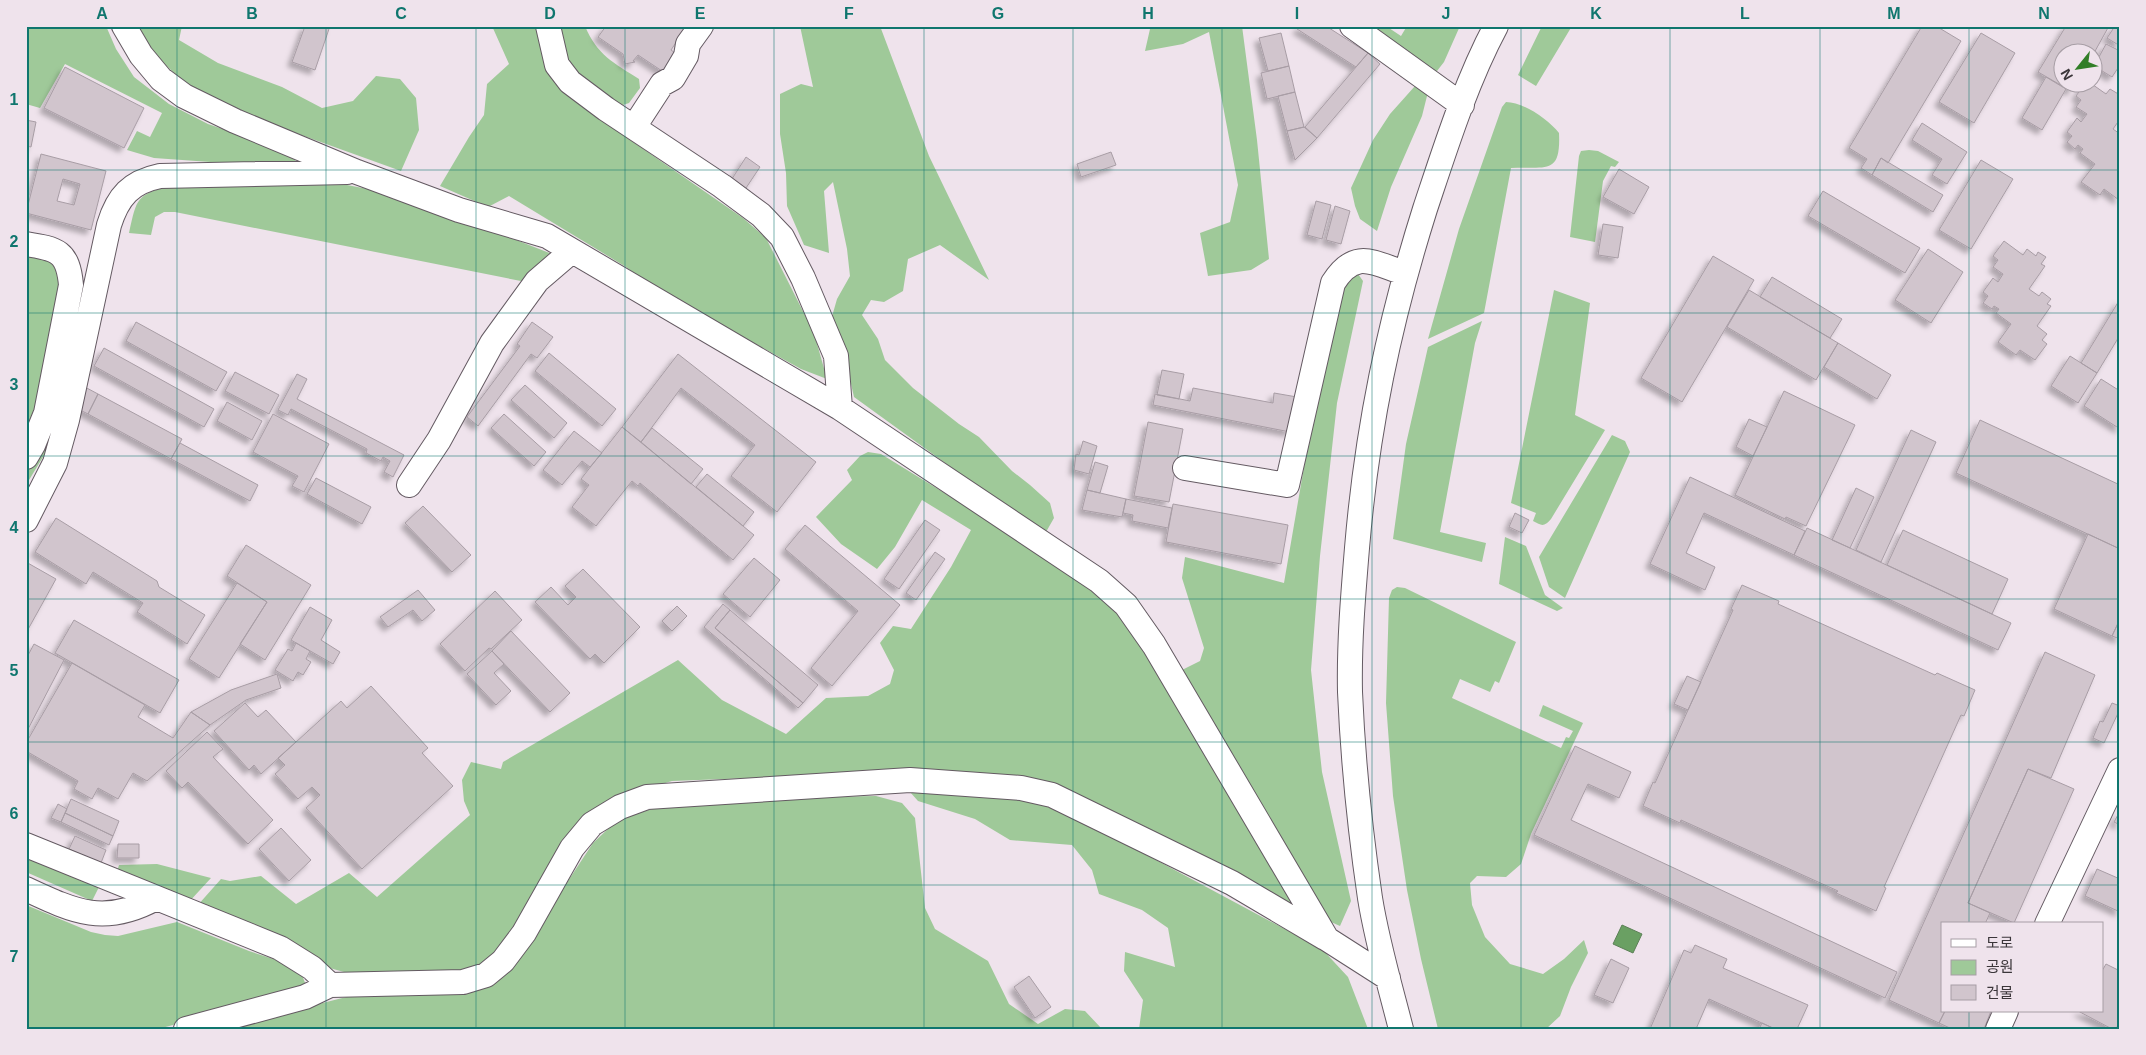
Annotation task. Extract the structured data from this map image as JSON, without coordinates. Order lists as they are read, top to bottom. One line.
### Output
{"legend":["도로","공원","건물"],"north":"bottom left","grid":{"columns":["A","B","C","D","E","F","G","H","I","J","K","L","M","N"],"rows":["1","2","3","4","5","6","7"]}}
